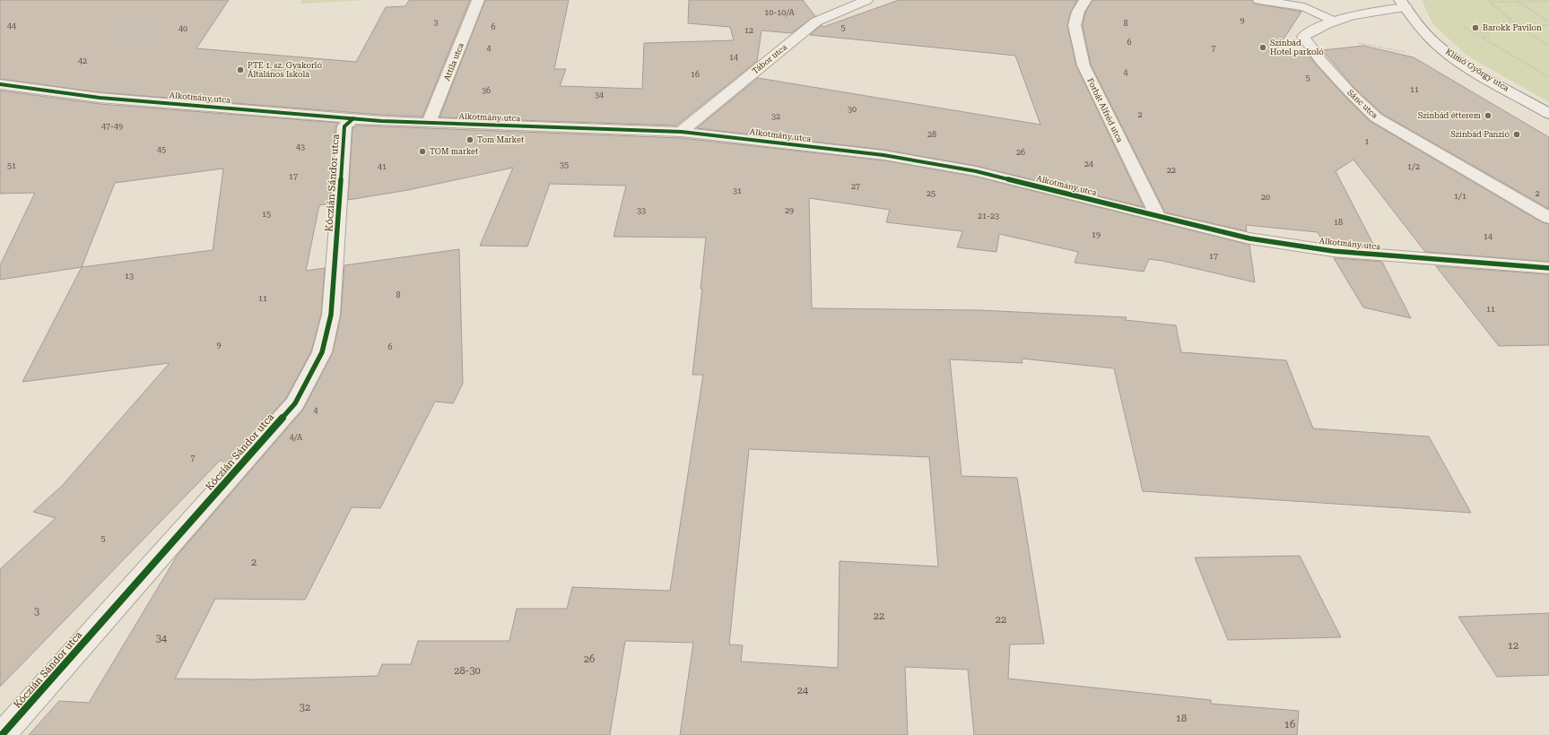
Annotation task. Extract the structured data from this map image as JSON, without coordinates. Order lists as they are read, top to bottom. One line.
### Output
{"streets":{"street":["Tábor utca","Attila utca","Klimó György utca","Alkotmány utca","Sánc utca","Forbát Alfréd utca","Kóczián Sándor utca"]},"crossings":[["Tábor utca","Alkotmány utca"],["Attila utca","Alkotmány utca"],["Klimó György utca","Sánc utca"],["Alkotmány utca","Forbát Alfréd utca"],["Alkotmány utca","Kóczián Sándor utca"]],"places":["Barokk Pavilon","Szinbád Hotel parkoló","PTE 1. sz. Gyakorló Általános Iskola","Szinbád étterem","Szinbád Panzió","Tom Market","TOM market"],"house_numbers":["10-10/A","9","3","8","44","6","5","40","12","6","4","7","14","42","4","16","5","11","36","34","30","2","32","47-49","28","1","43","45","26","24","35","51","41","1/2","22","17","27","31","25","2","1/1","20","33","29","15","21-23","18","19","14","17","13","8","11","11","9","6","4","4/A","7","5","2","3","22","22","34","12","26","28-30","24","32","18","16"]}
